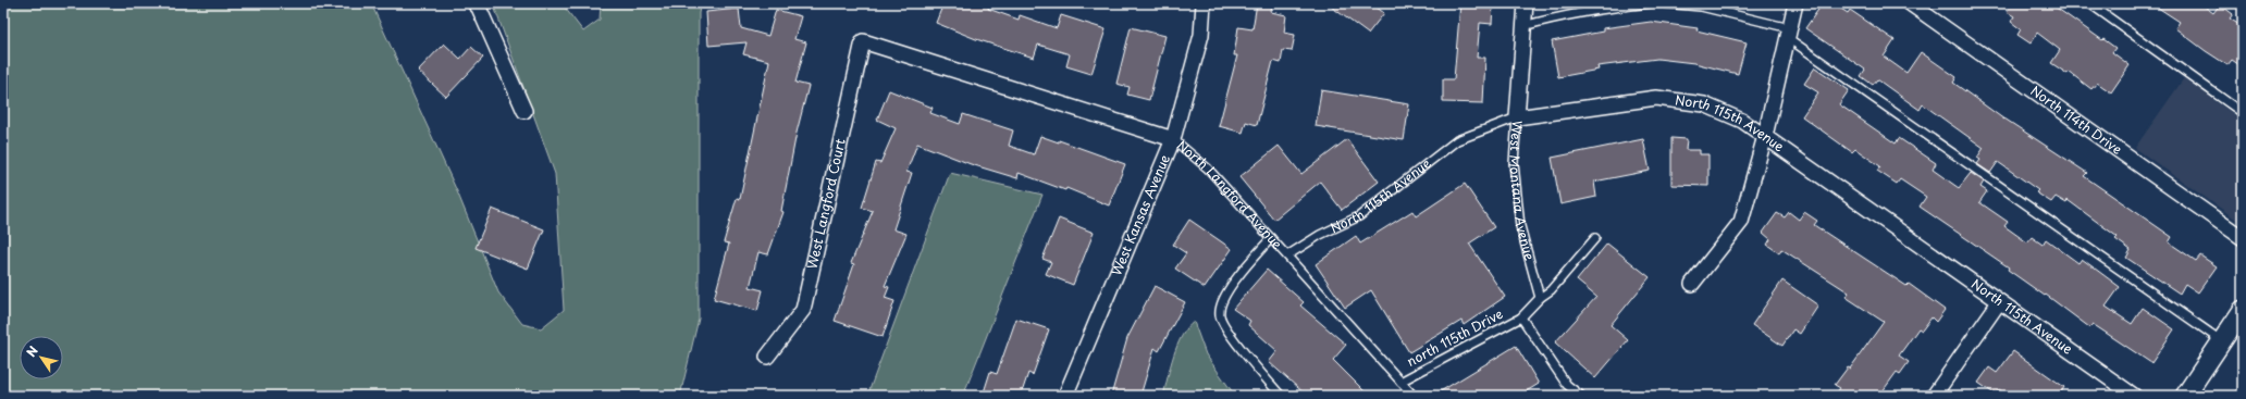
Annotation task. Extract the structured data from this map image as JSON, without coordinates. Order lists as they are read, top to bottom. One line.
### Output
{"streets":{"street":["North 114th Drive","North 115th Avenue","West Montana Avenue","North Langford Avenue","West Langford Court","West Kansas Avenue"],"lane":["north 115th Drive"]},"crossings":[["North 115th Avenue","West Montana Avenue"],["North 115th Avenue","North Langford Avenue"],["North Langford Avenue","West Langford Court"],["North Langford Avenue","West Kansas Avenue"],["North Langford Avenue","north 115th Drive"]],"north":"top left"}
